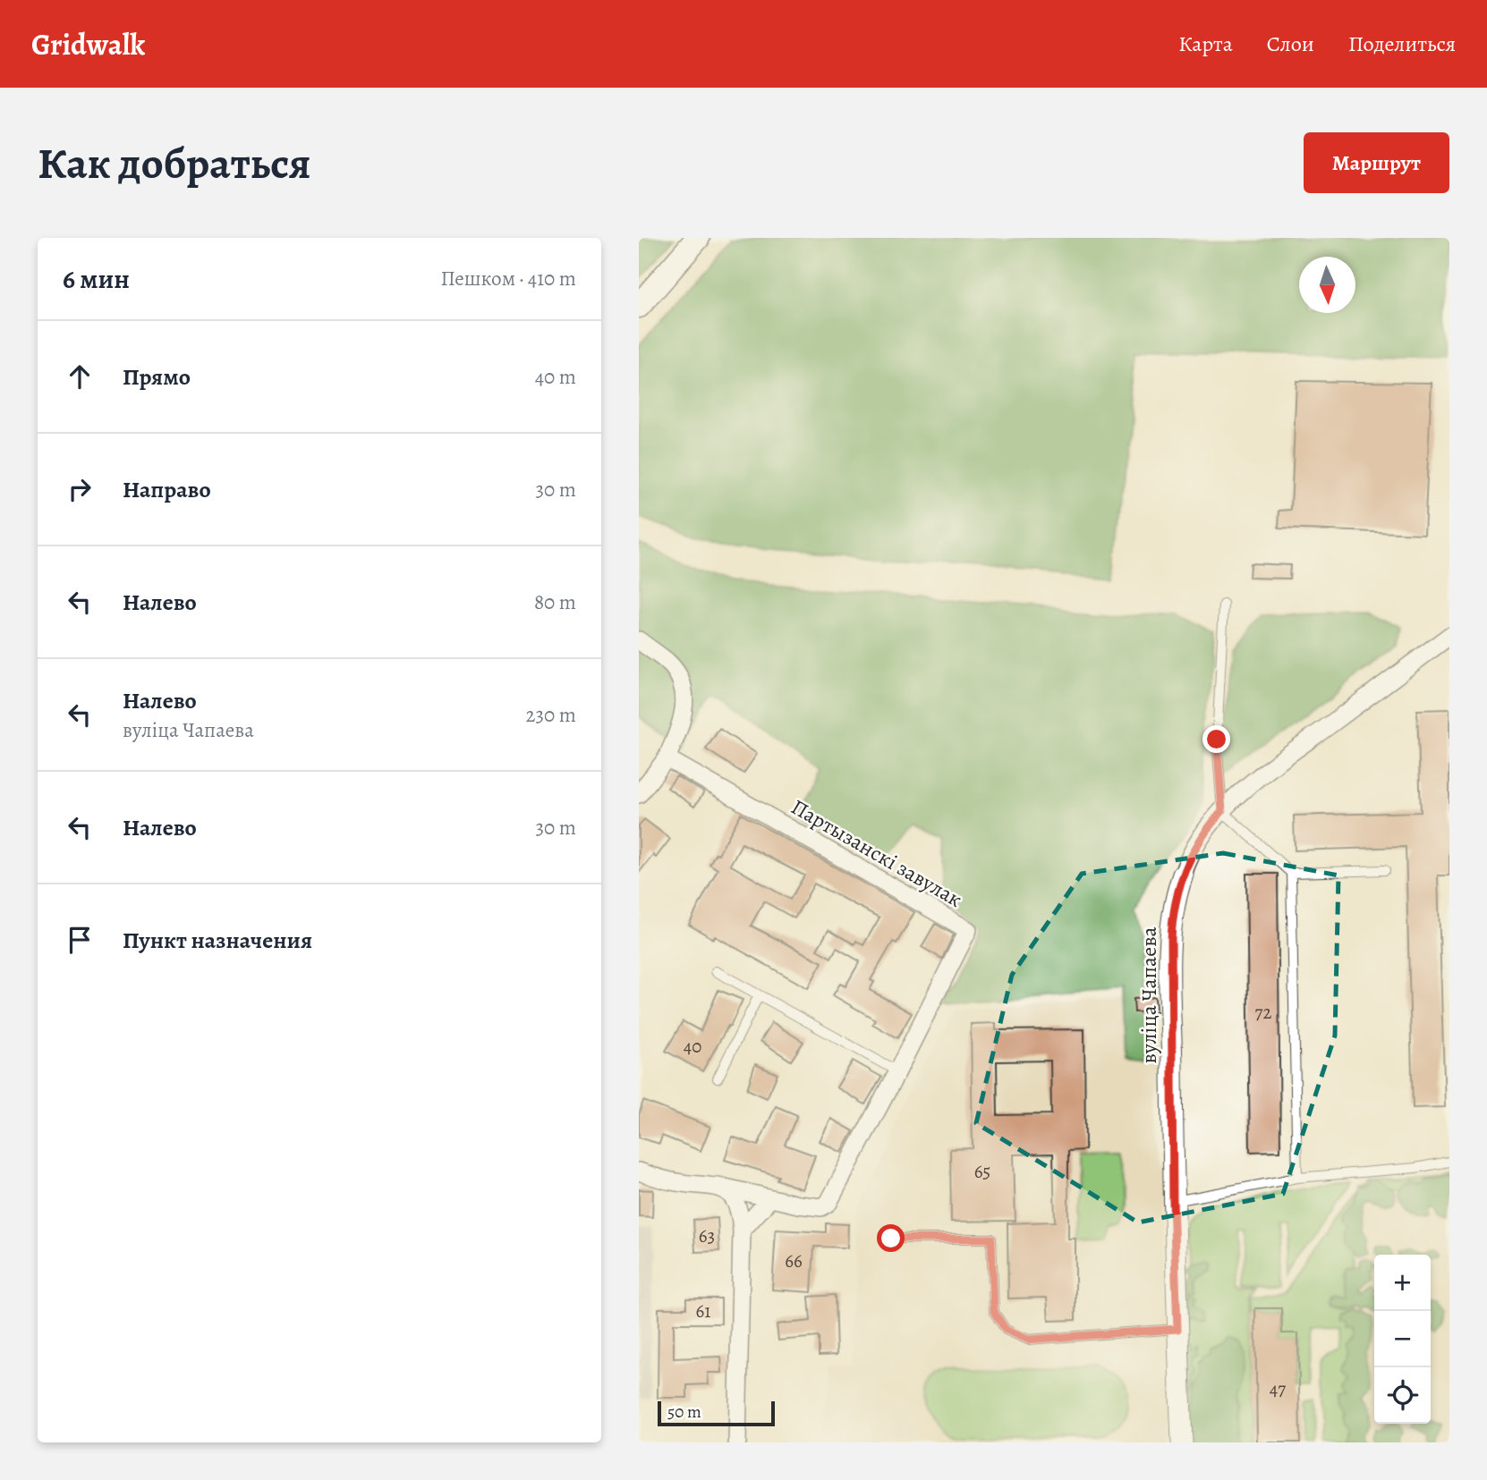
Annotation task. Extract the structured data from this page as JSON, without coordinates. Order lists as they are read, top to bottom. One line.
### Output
{"streets":{"street":["Партызанскі завулак","вуліца Чапаева"]},"house_numbers":["72","40","65","63","66","61","47"],"scale_bar":"50 m","north":"bottom","page":{"header":"Gridwalk","nav":["Карта","Слои","Поделиться"],"buttons":"Маршрут","title":"Как добраться","heading":["6 мин","Пешком · 410 m"],"list":[["Прямо","40 m"],["Направо","30 m"],["Налево","80 m"],["Налево","вуліца Чапаева","230 m"],["Налево","30 m"],"Пункт назначения"],"map_buttons":["+","−"],"scale":"50 m"}}
